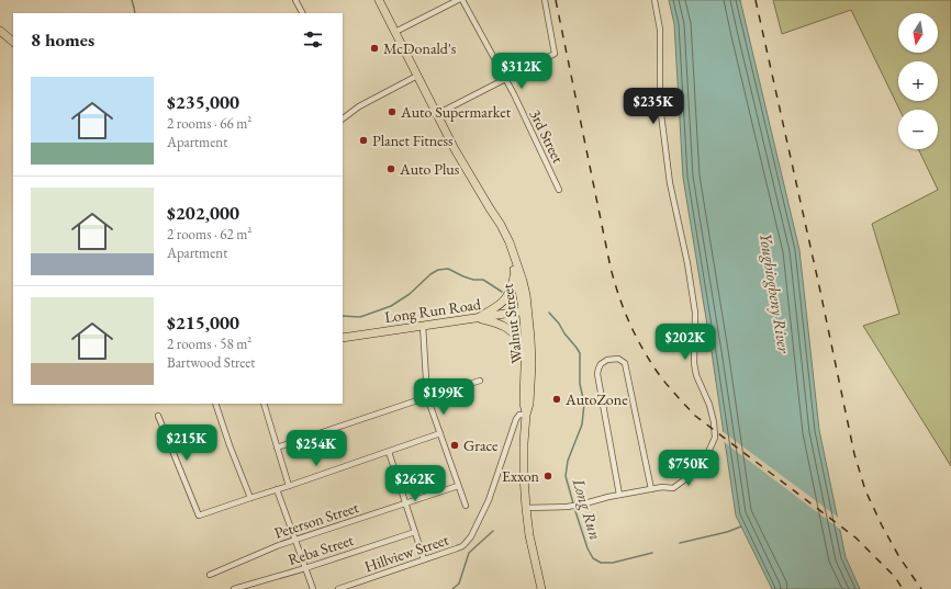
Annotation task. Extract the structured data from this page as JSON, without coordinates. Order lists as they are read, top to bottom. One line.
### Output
{"streets":{"main road":["Long Run Road","Walnut Street"],"street":["3rd Street","Peterson Street","Reba Street","Hillview Street"]},"crossings":[["Long Run Road","Walnut Street"],["Walnut Street","Hillview Street"]],"water":["Youghiogheny River","Long Run"],"places":["McDonald's","Auto Supermarket","Planet Fitness","Auto Plus","AutoZone","Grace","Exxon"],"north":"bottom","page":{"map_buttons":["+","−"],"heading":"8 homes","price":["$312K","$235K","$202K","$199K","$215K","$254K","$750K","$262K"],"list":[{"name":"$235,000","note":"2 rooms · 66 m² · Apartment"},{"name":"$202,000","note":"2 rooms · 62 m² · Apartment"},{"name":"$215,000","note":"2 rooms · 58 m² · Bartwood Street"}]}}
